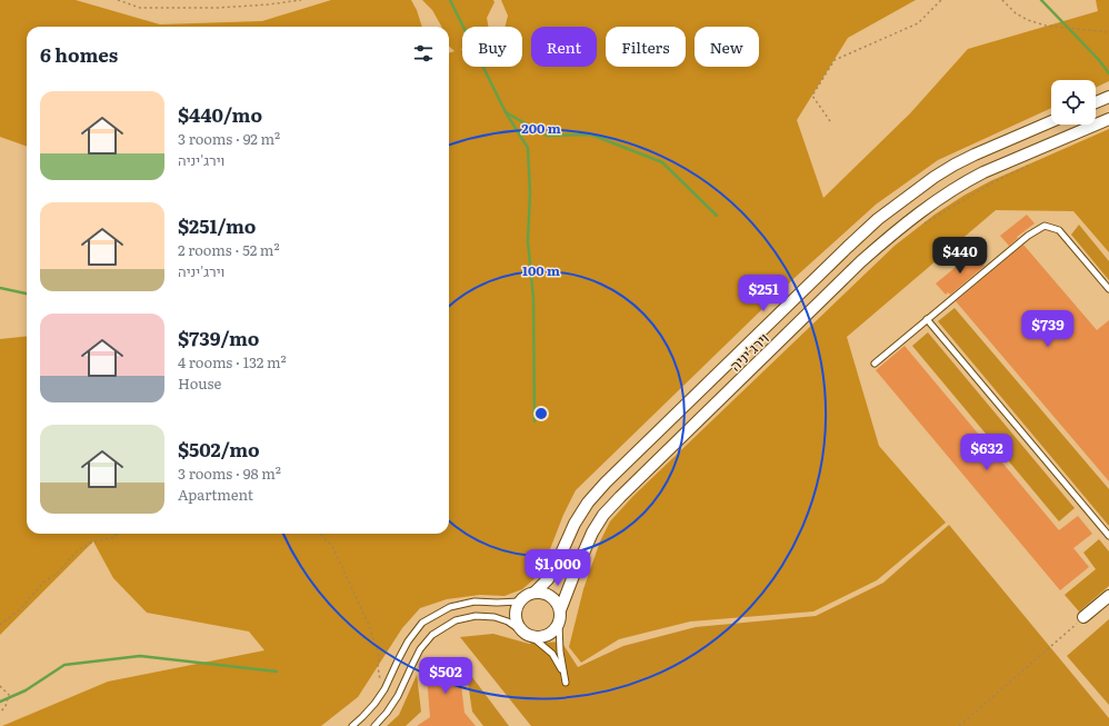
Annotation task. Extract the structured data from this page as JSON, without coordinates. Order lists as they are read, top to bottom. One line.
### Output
{"streets":{"street":["וירג'יניה"]},"page":{"chip":["Buy","Rent","Filters","New"],"heading":"6 homes","list":[{"name":"$440/mo","note":"3 rooms · 92 m² · וירג'יניה"},{"name":"$251/mo","note":"2 rooms · 52 m² · וירג'יניה"},{"name":"$739/mo","note":"4 rooms · 132 m² · House"},{"name":"$502/mo","note":"3 rooms · 98 m² · Apartment"}],"price":["$440","$251","$739","$632","$1,000","$502"]},"rings":["200 m","100 m"]}
